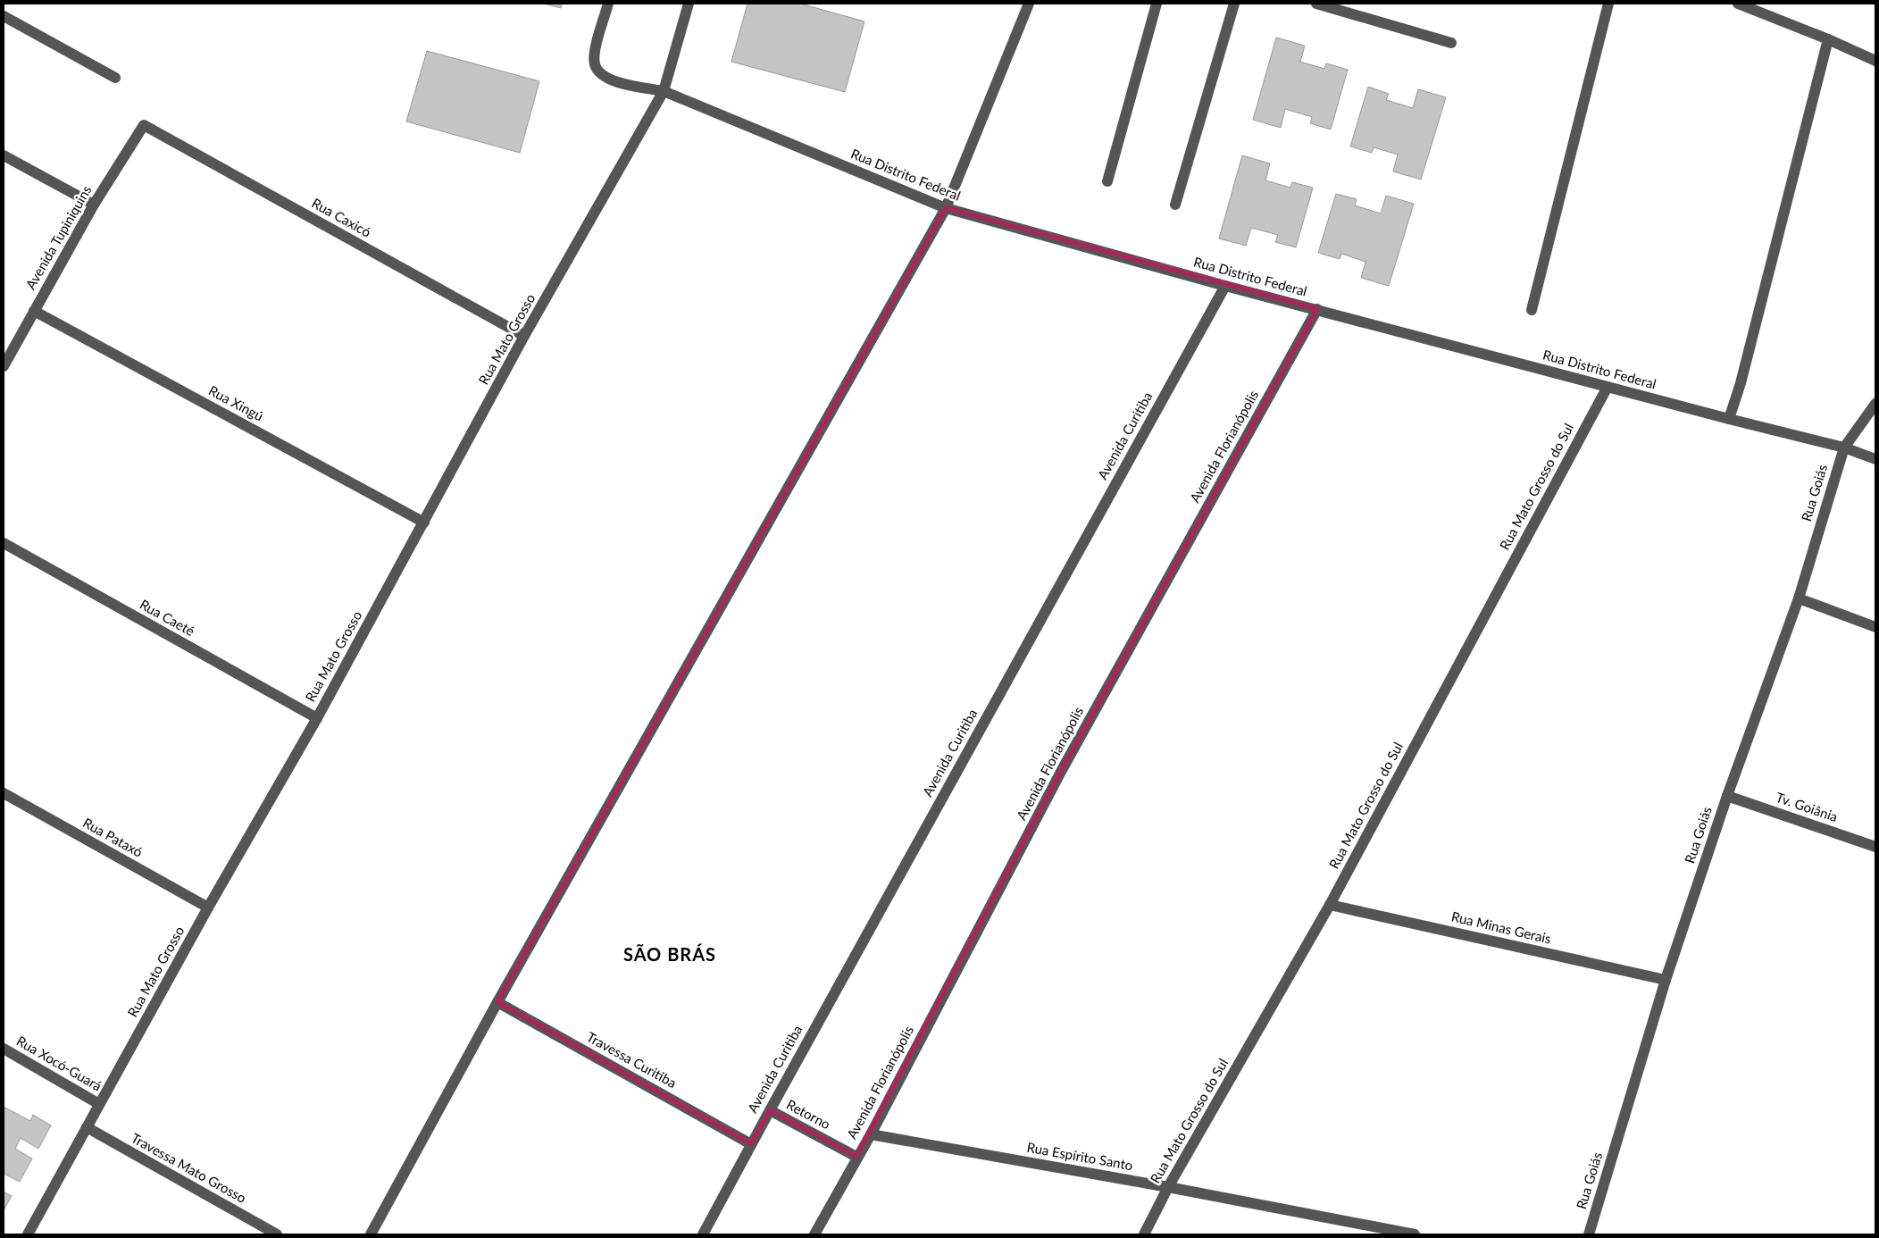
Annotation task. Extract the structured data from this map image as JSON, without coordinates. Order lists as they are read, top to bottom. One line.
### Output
{"streets":{"street":["Rua Distrito Federal","Rua Caxicó","Avenida Tupiniquins","Rua Mato Grosso","Rua Xingú","Avenida Curitiba","Avenida Florianópolis","Rua Mato Grosso do Sul","Rua Goiás","Rua Caeté","Tv. Goiânia","Rua Pataxó","Rua Minas Gerais","Travessa Curitiba","Rua Xocó-Guará","Retorno","Rua Espírito Santo","Travessa Mato Grosso"]},"crossings":[["Rua Distrito Federal","Rua Mato Grosso"],["Rua Distrito Federal","Avenida Curitiba"],["Rua Distrito Federal","Avenida Florianópolis"],["Rua Distrito Federal","Rua Mato Grosso do Sul"],["Rua Distrito Federal","Rua Goiás"],["Rua Caxicó","Avenida Tupiniquins"],["Rua Caxicó","Rua Mato Grosso"],["Avenida Tupiniquins","Rua Xingú"],["Rua Mato Grosso","Rua Xingú"],["Rua Mato Grosso","Rua Caeté"],["Rua Mato Grosso","Rua Pataxó"],["Rua Mato Grosso","Rua Xocó-Guará"],["Rua Mato Grosso","Travessa Mato Grosso"],["Avenida Curitiba","Travessa Curitiba"],["Avenida Curitiba","Retorno"],["Avenida Florianópolis","Retorno"],["Avenida Florianópolis","Rua Espírito Santo"],["Rua Mato Grosso do Sul","Rua Minas Gerais"],["Rua Mato Grosso do Sul","Rua Espírito Santo"],["Rua Goiás","Tv. Goiânia"],["Rua Goiás","Rua Minas Gerais"]],"districts":["SÃO BRÁS"]}
